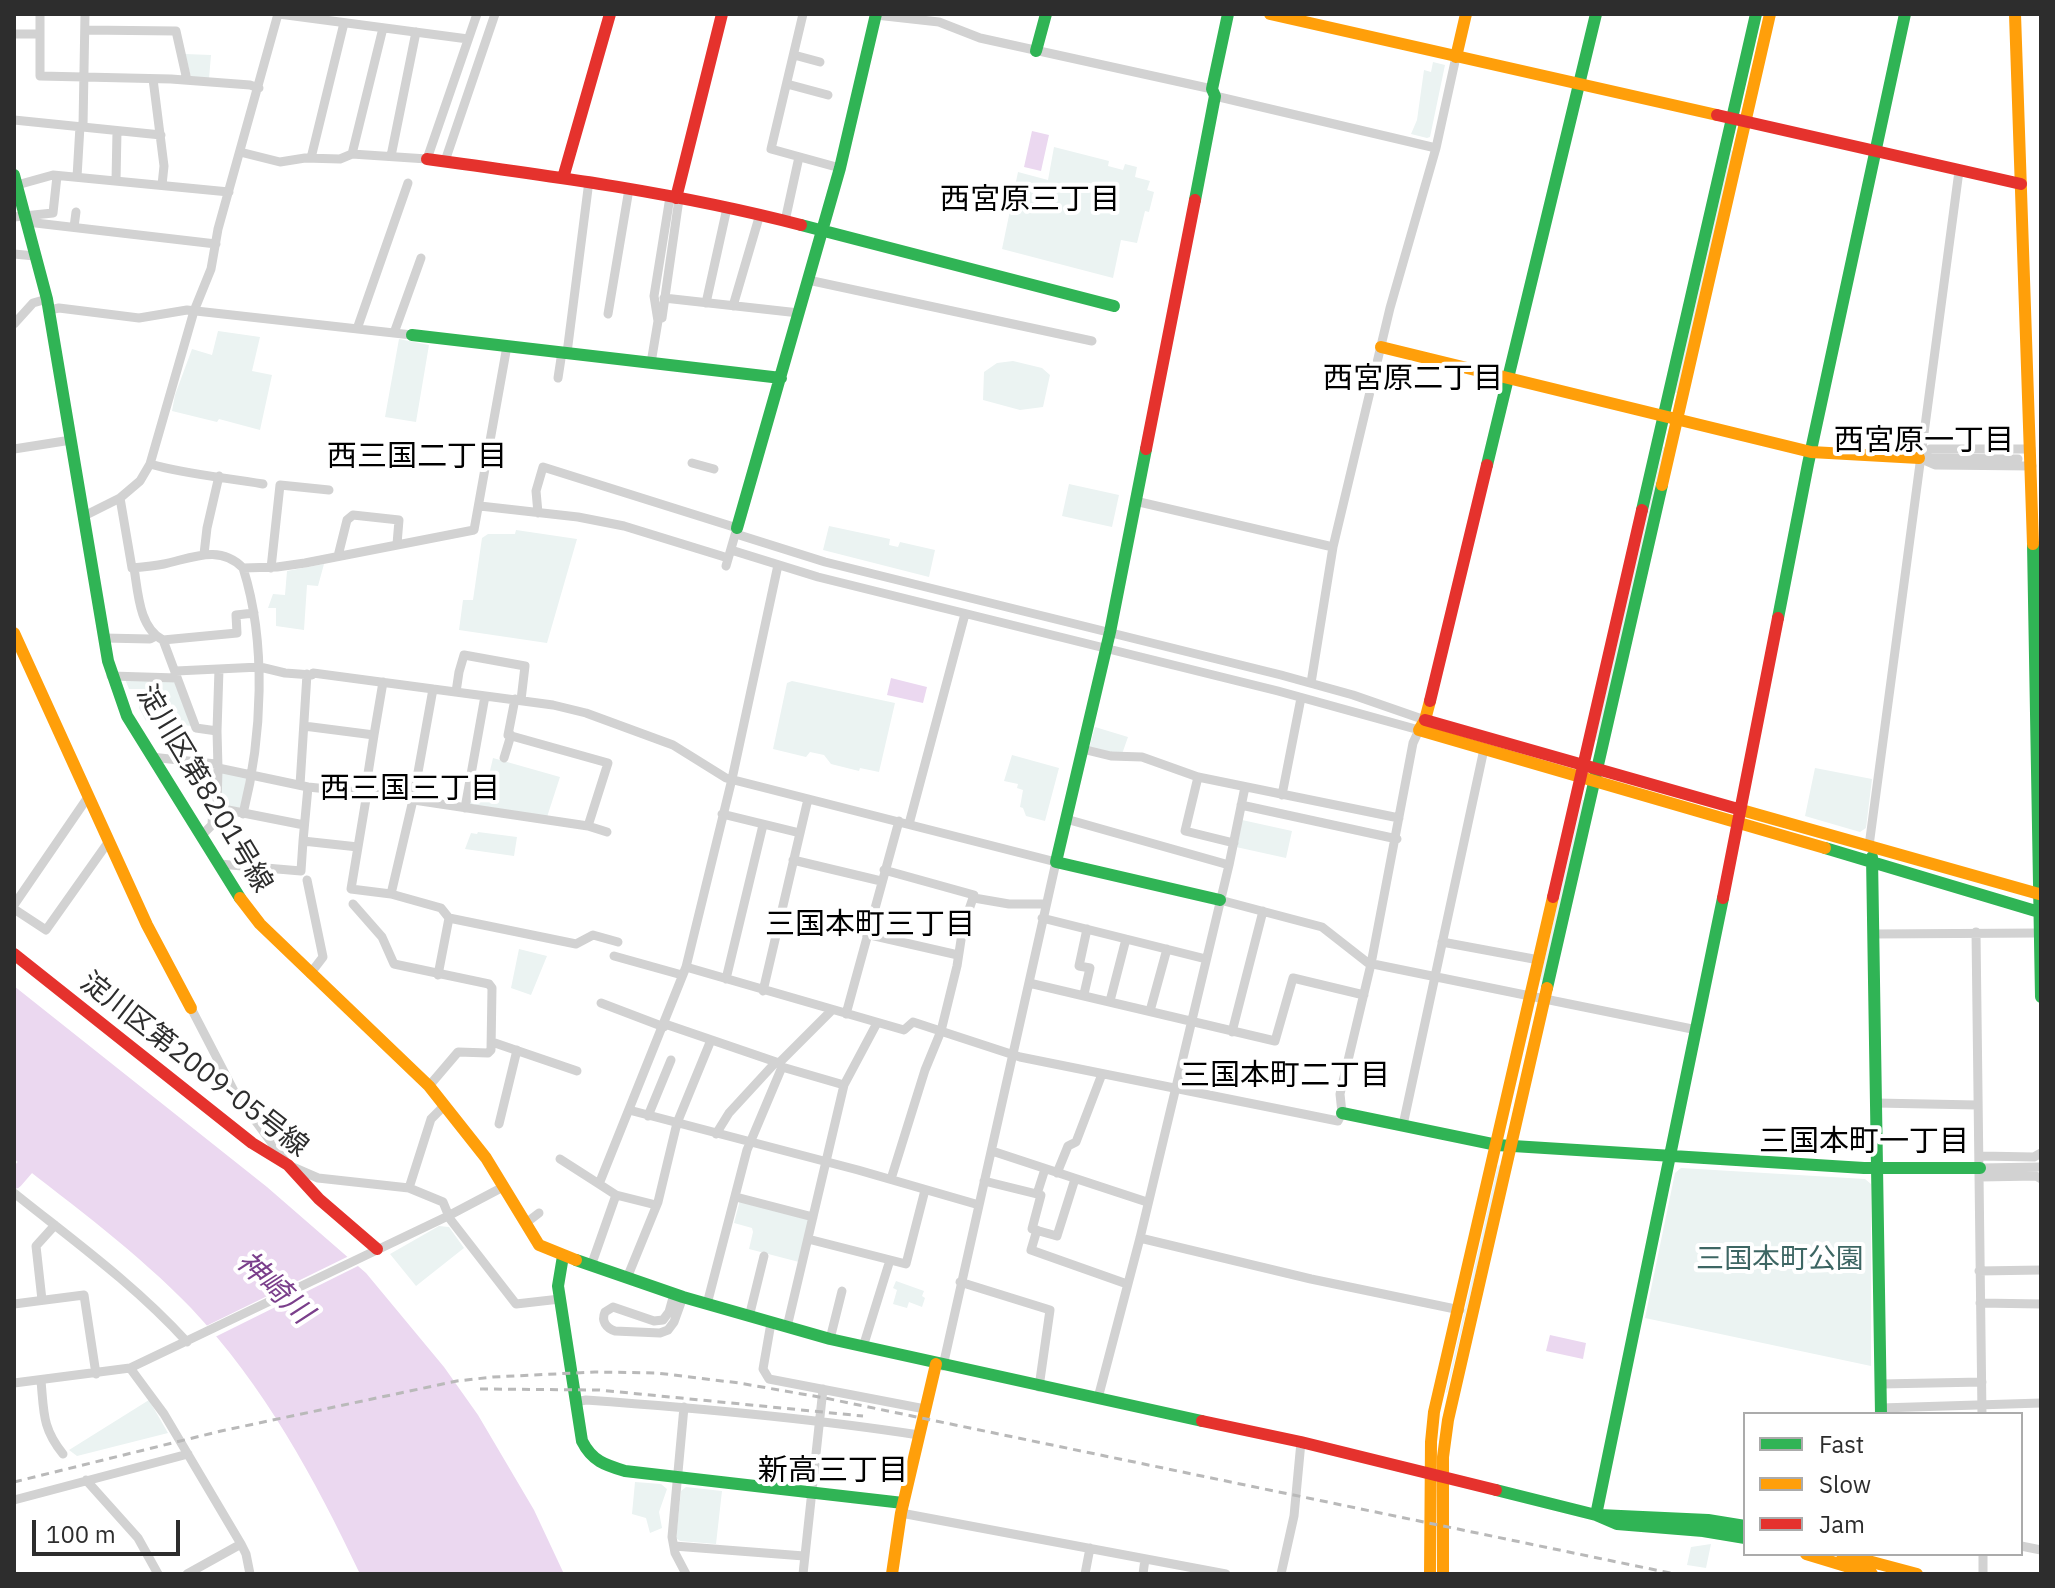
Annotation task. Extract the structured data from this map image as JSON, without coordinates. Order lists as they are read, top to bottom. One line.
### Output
{"streets":{"street":["淀川区第8201号線","淀川区第2009-05号線"]},"districts":["西宮原三丁目","西宮原二丁目","西宮原一丁目","西三国二丁目","西三国三丁目","三国本町三丁目","三国本町二丁目","三国本町一丁目","新高三丁目"],"water":["神崎川"],"parks":["三国本町公園"],"legend":["Fast","Slow","Jam"],"scale_bar":"100 m"}
